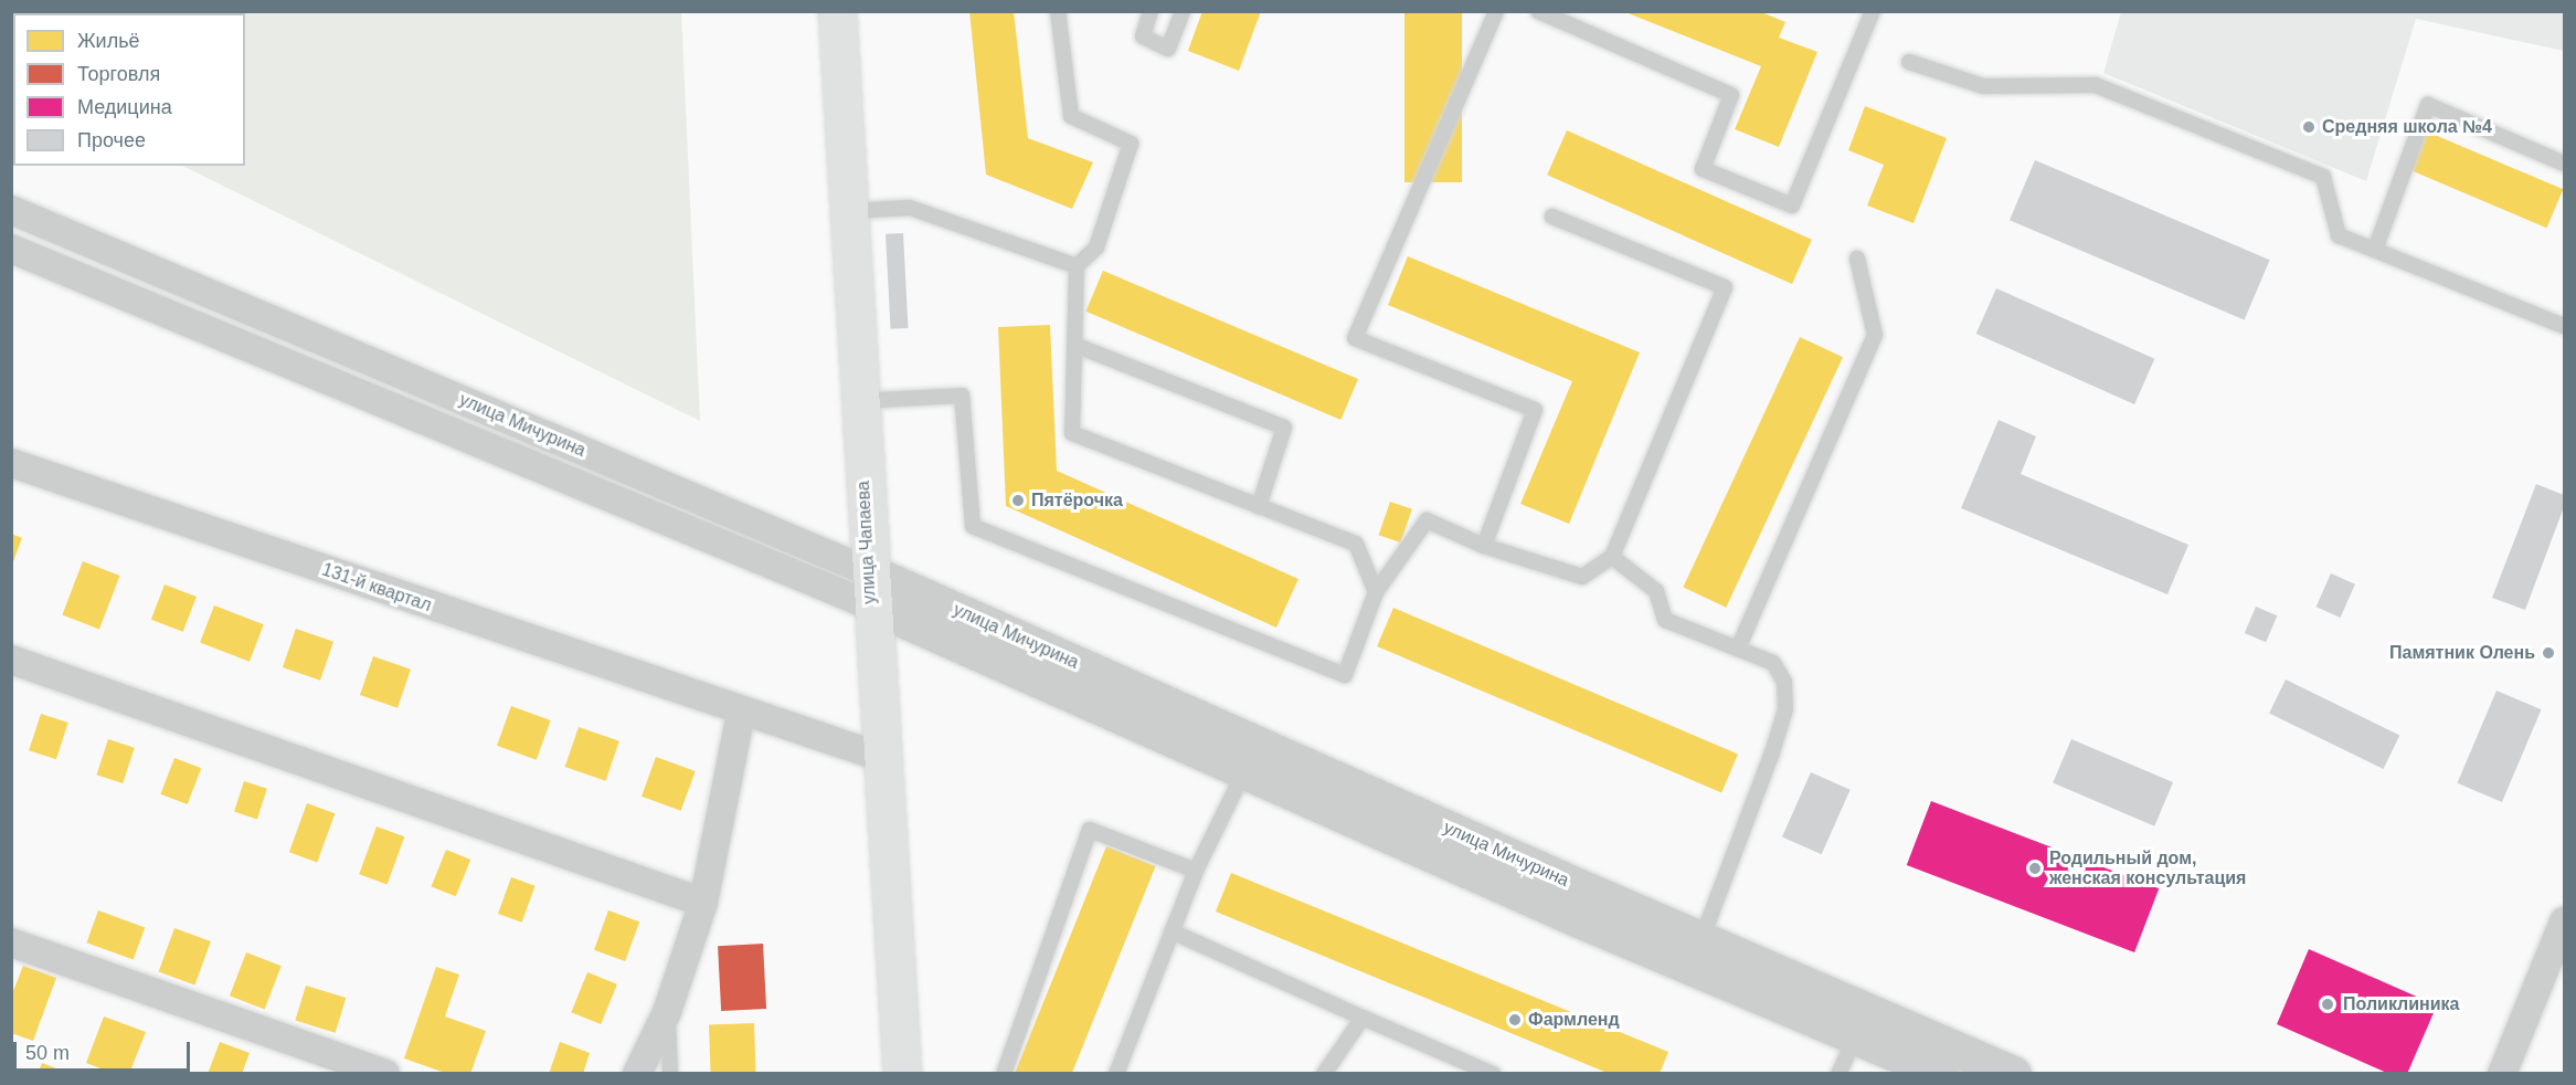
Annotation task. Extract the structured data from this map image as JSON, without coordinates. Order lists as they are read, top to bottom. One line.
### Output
{"streets":{"main road":["улица Чапаева"],"street":["улица Мичурина","131-й квартал"]},"crossings":[["улица Мичурина","улица Чапаева"],["улица Чапаева","131-й квартал"]],"places":["Средняя школа №4","Пятёрочка","Памятник Олень","Родильный дом, женская консультация","Поликлиника","Фармленд"],"legend":["Жильё","Торговля","Медицина","Прочее"],"scale_bar":"50 m"}
